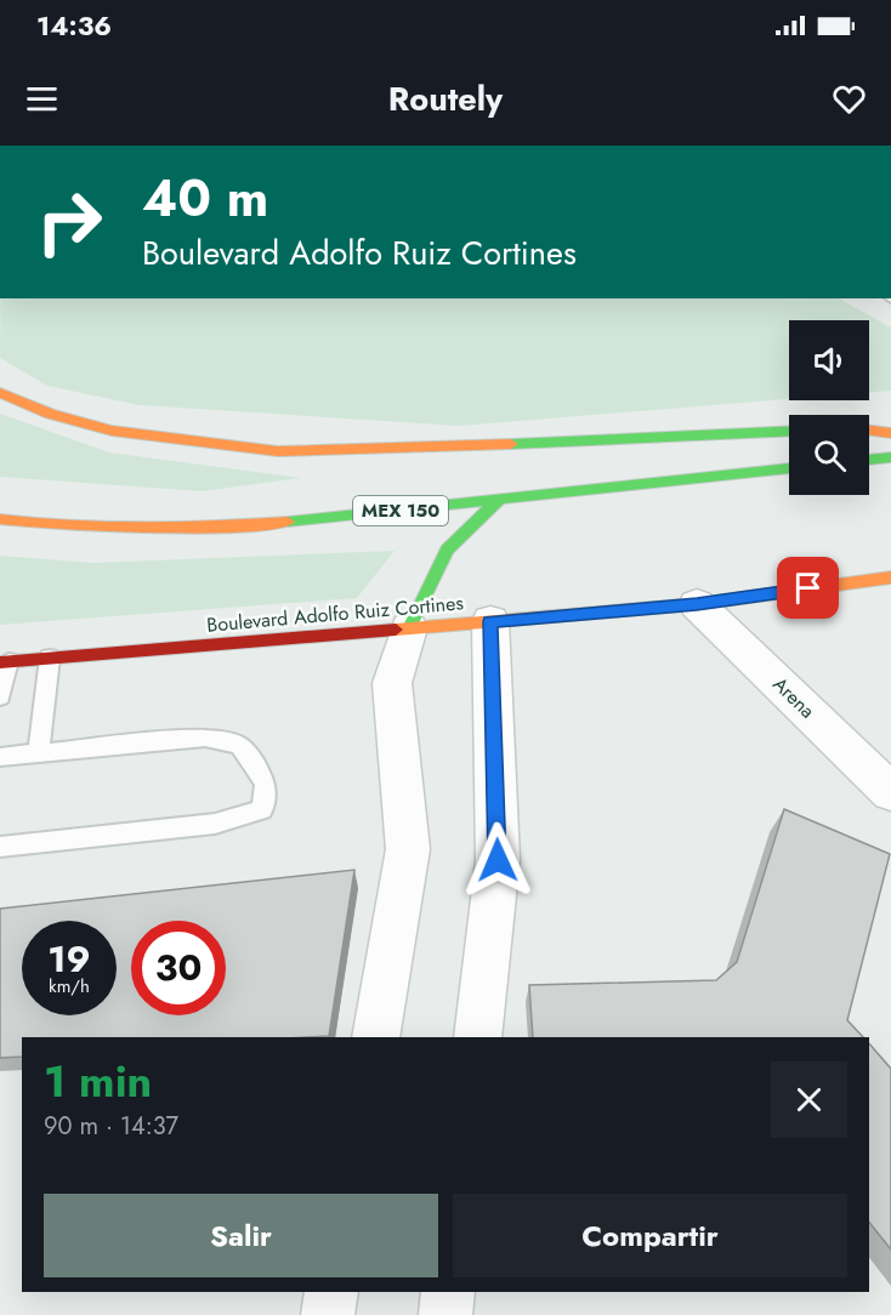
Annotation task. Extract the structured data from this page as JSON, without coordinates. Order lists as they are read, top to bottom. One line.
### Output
{"streets":{"main road":["MEX 150","Boulevard Adolfo Ruiz Cortines"],"street":["Arena"]},"crossings":[["Boulevard Adolfo Ruiz Cortines","Arena"]],"page":{"status":"14:36","header":"Routely","turn":["40 m","Boulevard Adolfo Ruiz Cortines"],"speed":"19 km/h","limit":"30","heading":["1 min","90 m · 14:37"],"buttons":["Salir","Compartir"]}}
